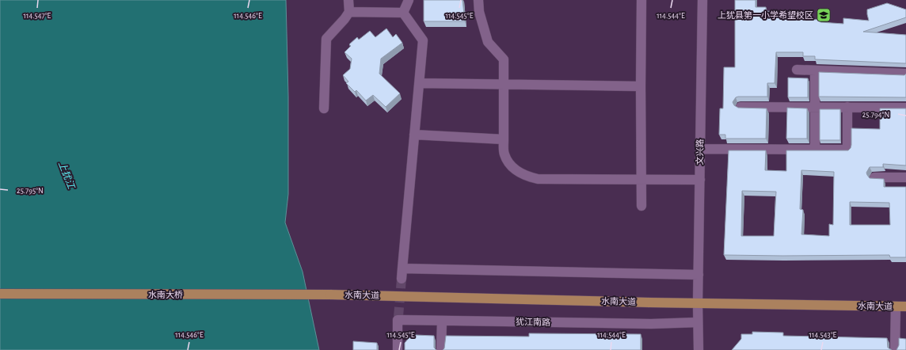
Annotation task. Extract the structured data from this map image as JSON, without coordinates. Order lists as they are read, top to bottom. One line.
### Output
{"streets":{"main road":["水南大桥","水南大道"],"street":["文兴路","犹江南路"]},"crossings":[["文兴路","水南大道"],["文兴路","犹江南路"],["水南大桥","水南大道"]],"water":["上犹江"],"places":{"school or university":["上犹县第一小学希望校区"]},"coordinates":["114.547°E","114.546°E","114.545°E","114.544°E","25.794°N","25.795°N","114.543°E"]}
